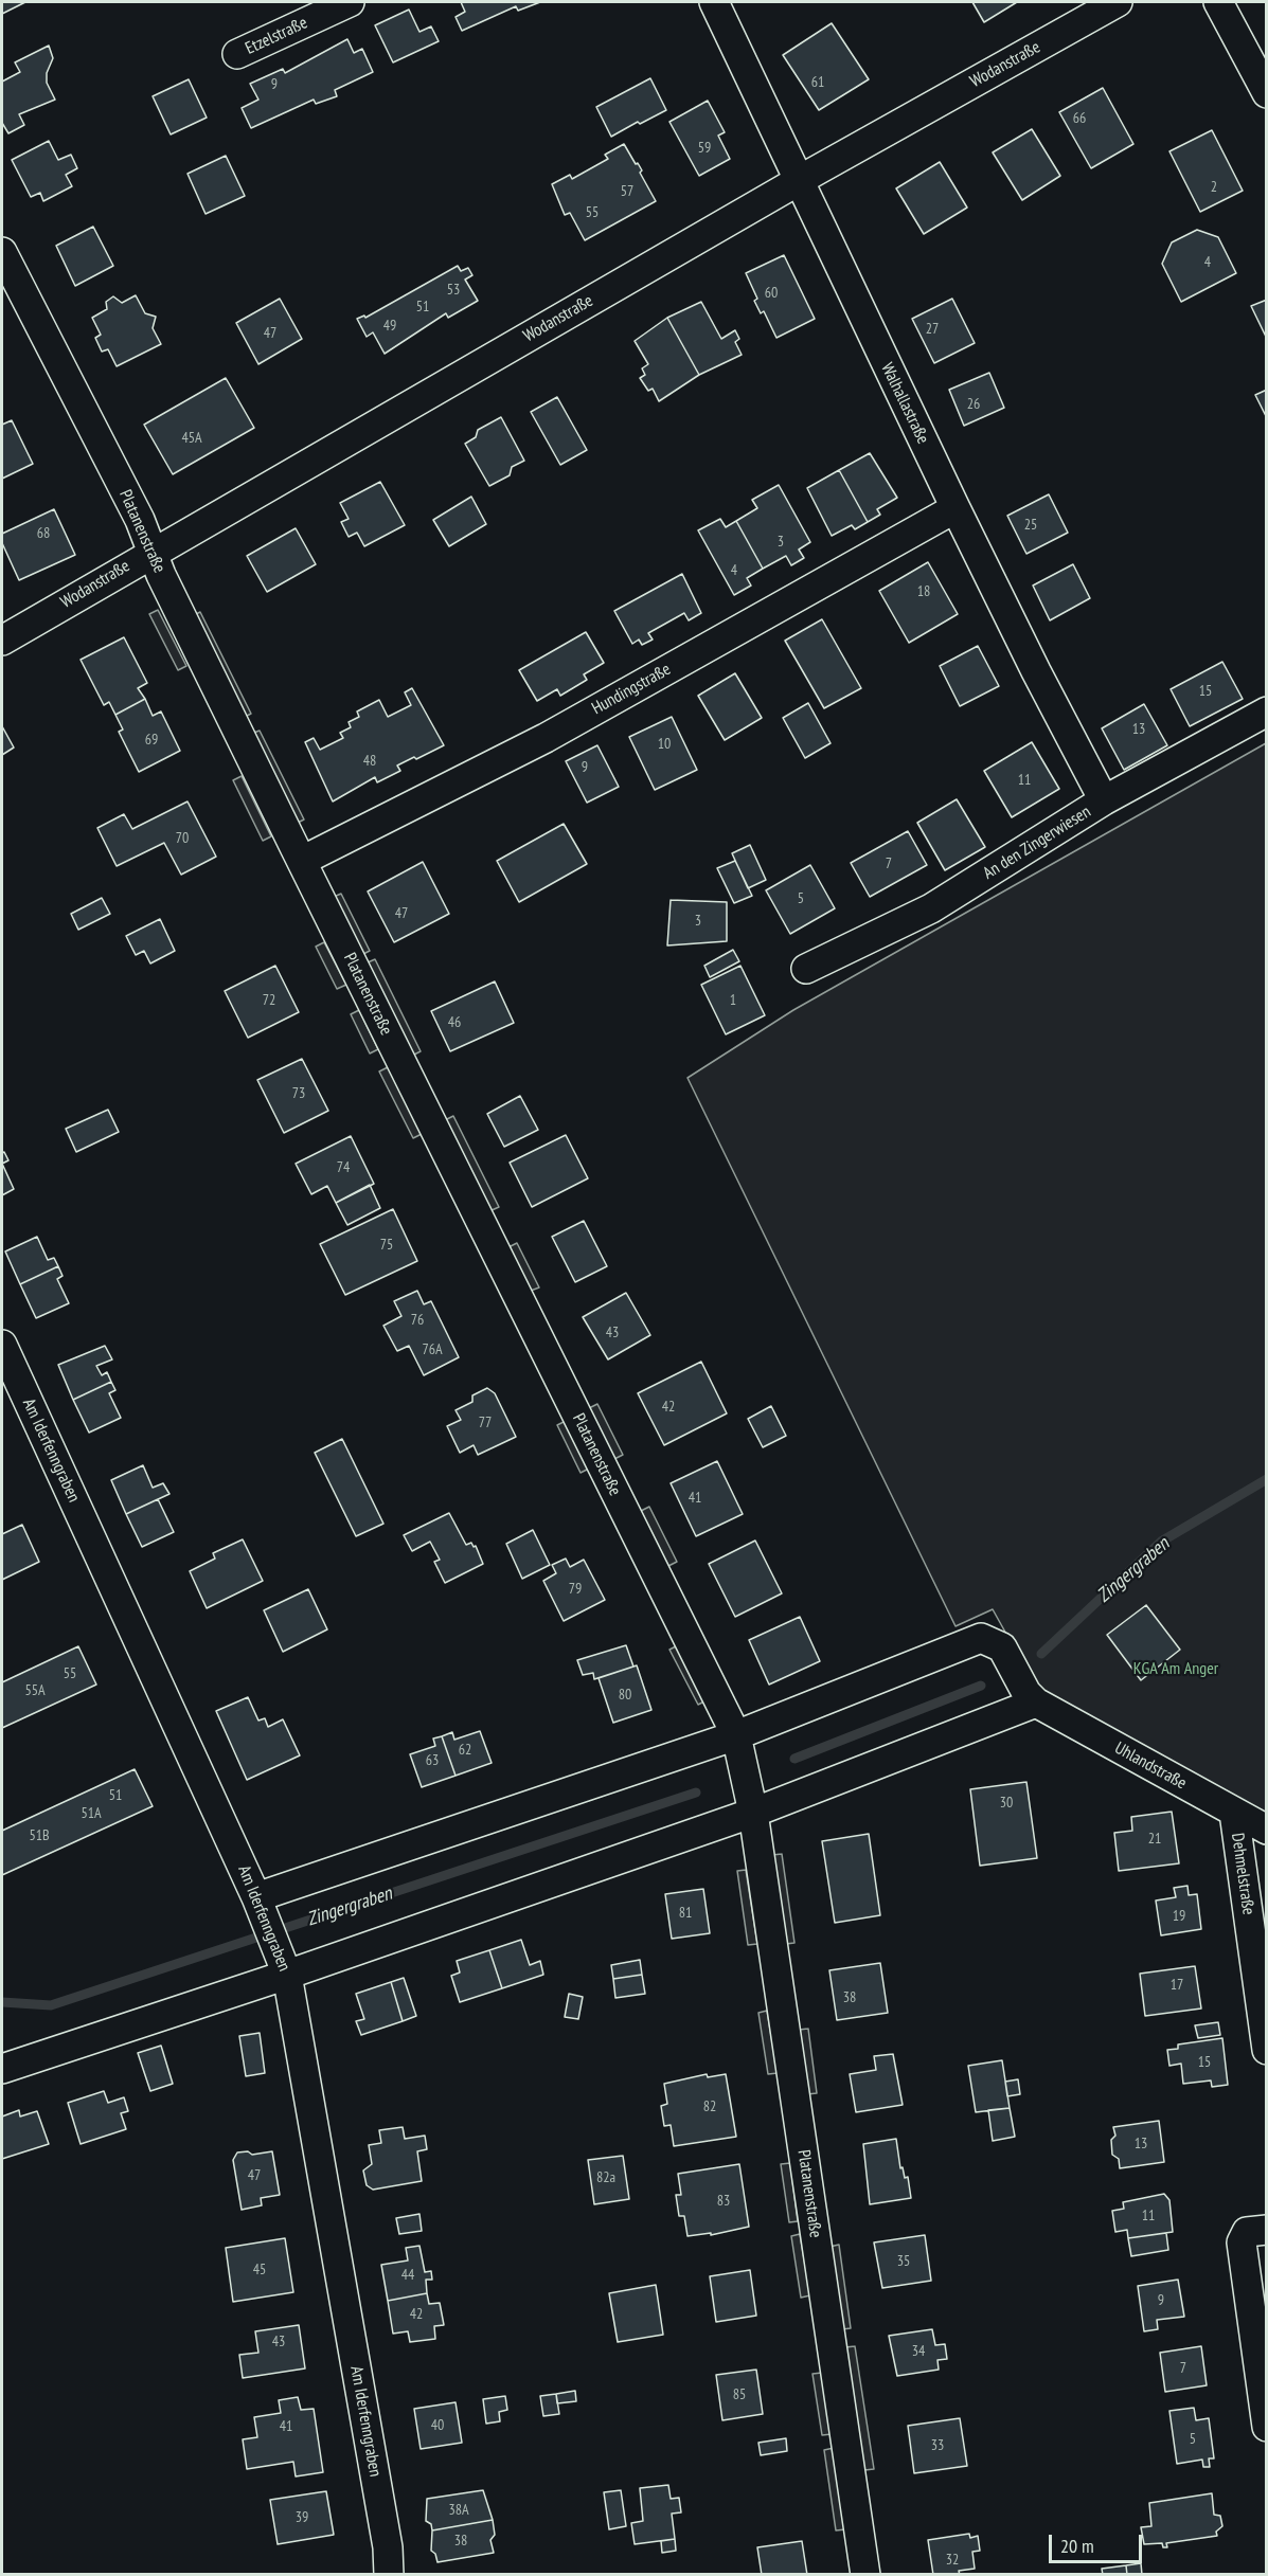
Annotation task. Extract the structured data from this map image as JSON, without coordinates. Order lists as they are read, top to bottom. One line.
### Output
{"streets":{"street":["Etzelstraße","Wodanstraße","Walhallastraße","Platanenstraße","Hundingstraße","An den Zingerwiesen","Am Iderfenngraben","Uhlandstraße","Dehmelstraße"]},"crossings":[["Wodanstraße","Walhallastraße"],["Wodanstraße","Platanenstraße"],["Walhallastraße","Hundingstraße"],["Walhallastraße","An den Zingerwiesen"],["Platanenstraße","Hundingstraße"],["Uhlandstraße","Dehmelstraße"]],"water":["Zingergraben"],"parks":["KGA Am Anger"],"house_numbers":["61","9","66","59","2","57","55","4","53","60","51","49","27","47","26","45A","25","68","3","4","18","15","13","69","10","48","9","11","70","7","5","47","3","72","1","46","73","74","75","76","43","76A","42","77","41","79","55","55A","80","62","63","51","30","51A","51B","21","81","19","17","38","15","82","13","47","82a","83","11","35","45","44","9","42","43","34","7","85","40","41","5","33","38A","39","38","32"],"scale_bar":"20 m"}
